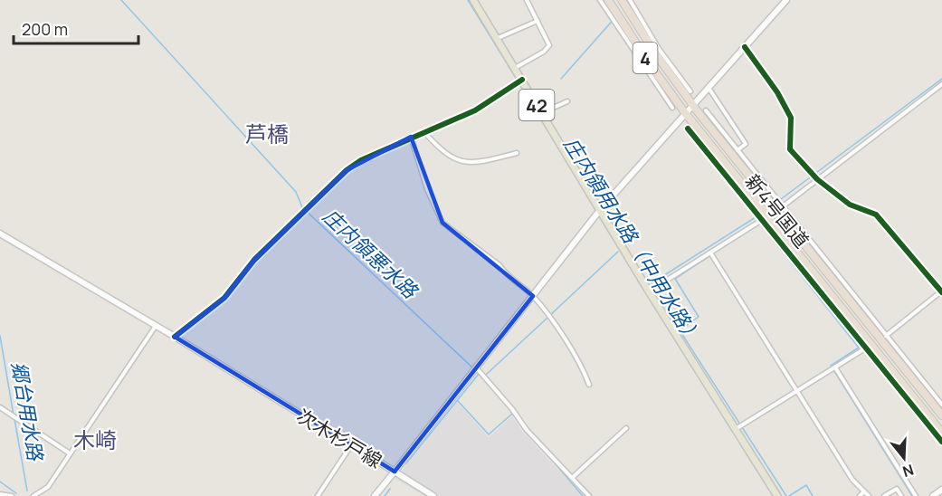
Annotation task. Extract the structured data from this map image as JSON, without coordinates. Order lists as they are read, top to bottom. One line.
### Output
{"streets":{"highway":["4","新4号国道"],"main road":["42","次木杉戸線"]},"crossings":[["42","次木杉戸線"],["新4号国道","次木杉戸線"]],"districts":["芦橋","木崎"],"water":["庄内領用水路（中用水路）","庄内領悪水路","郷台用水路"],"scale_bar":"200 m","north":"bottom"}
